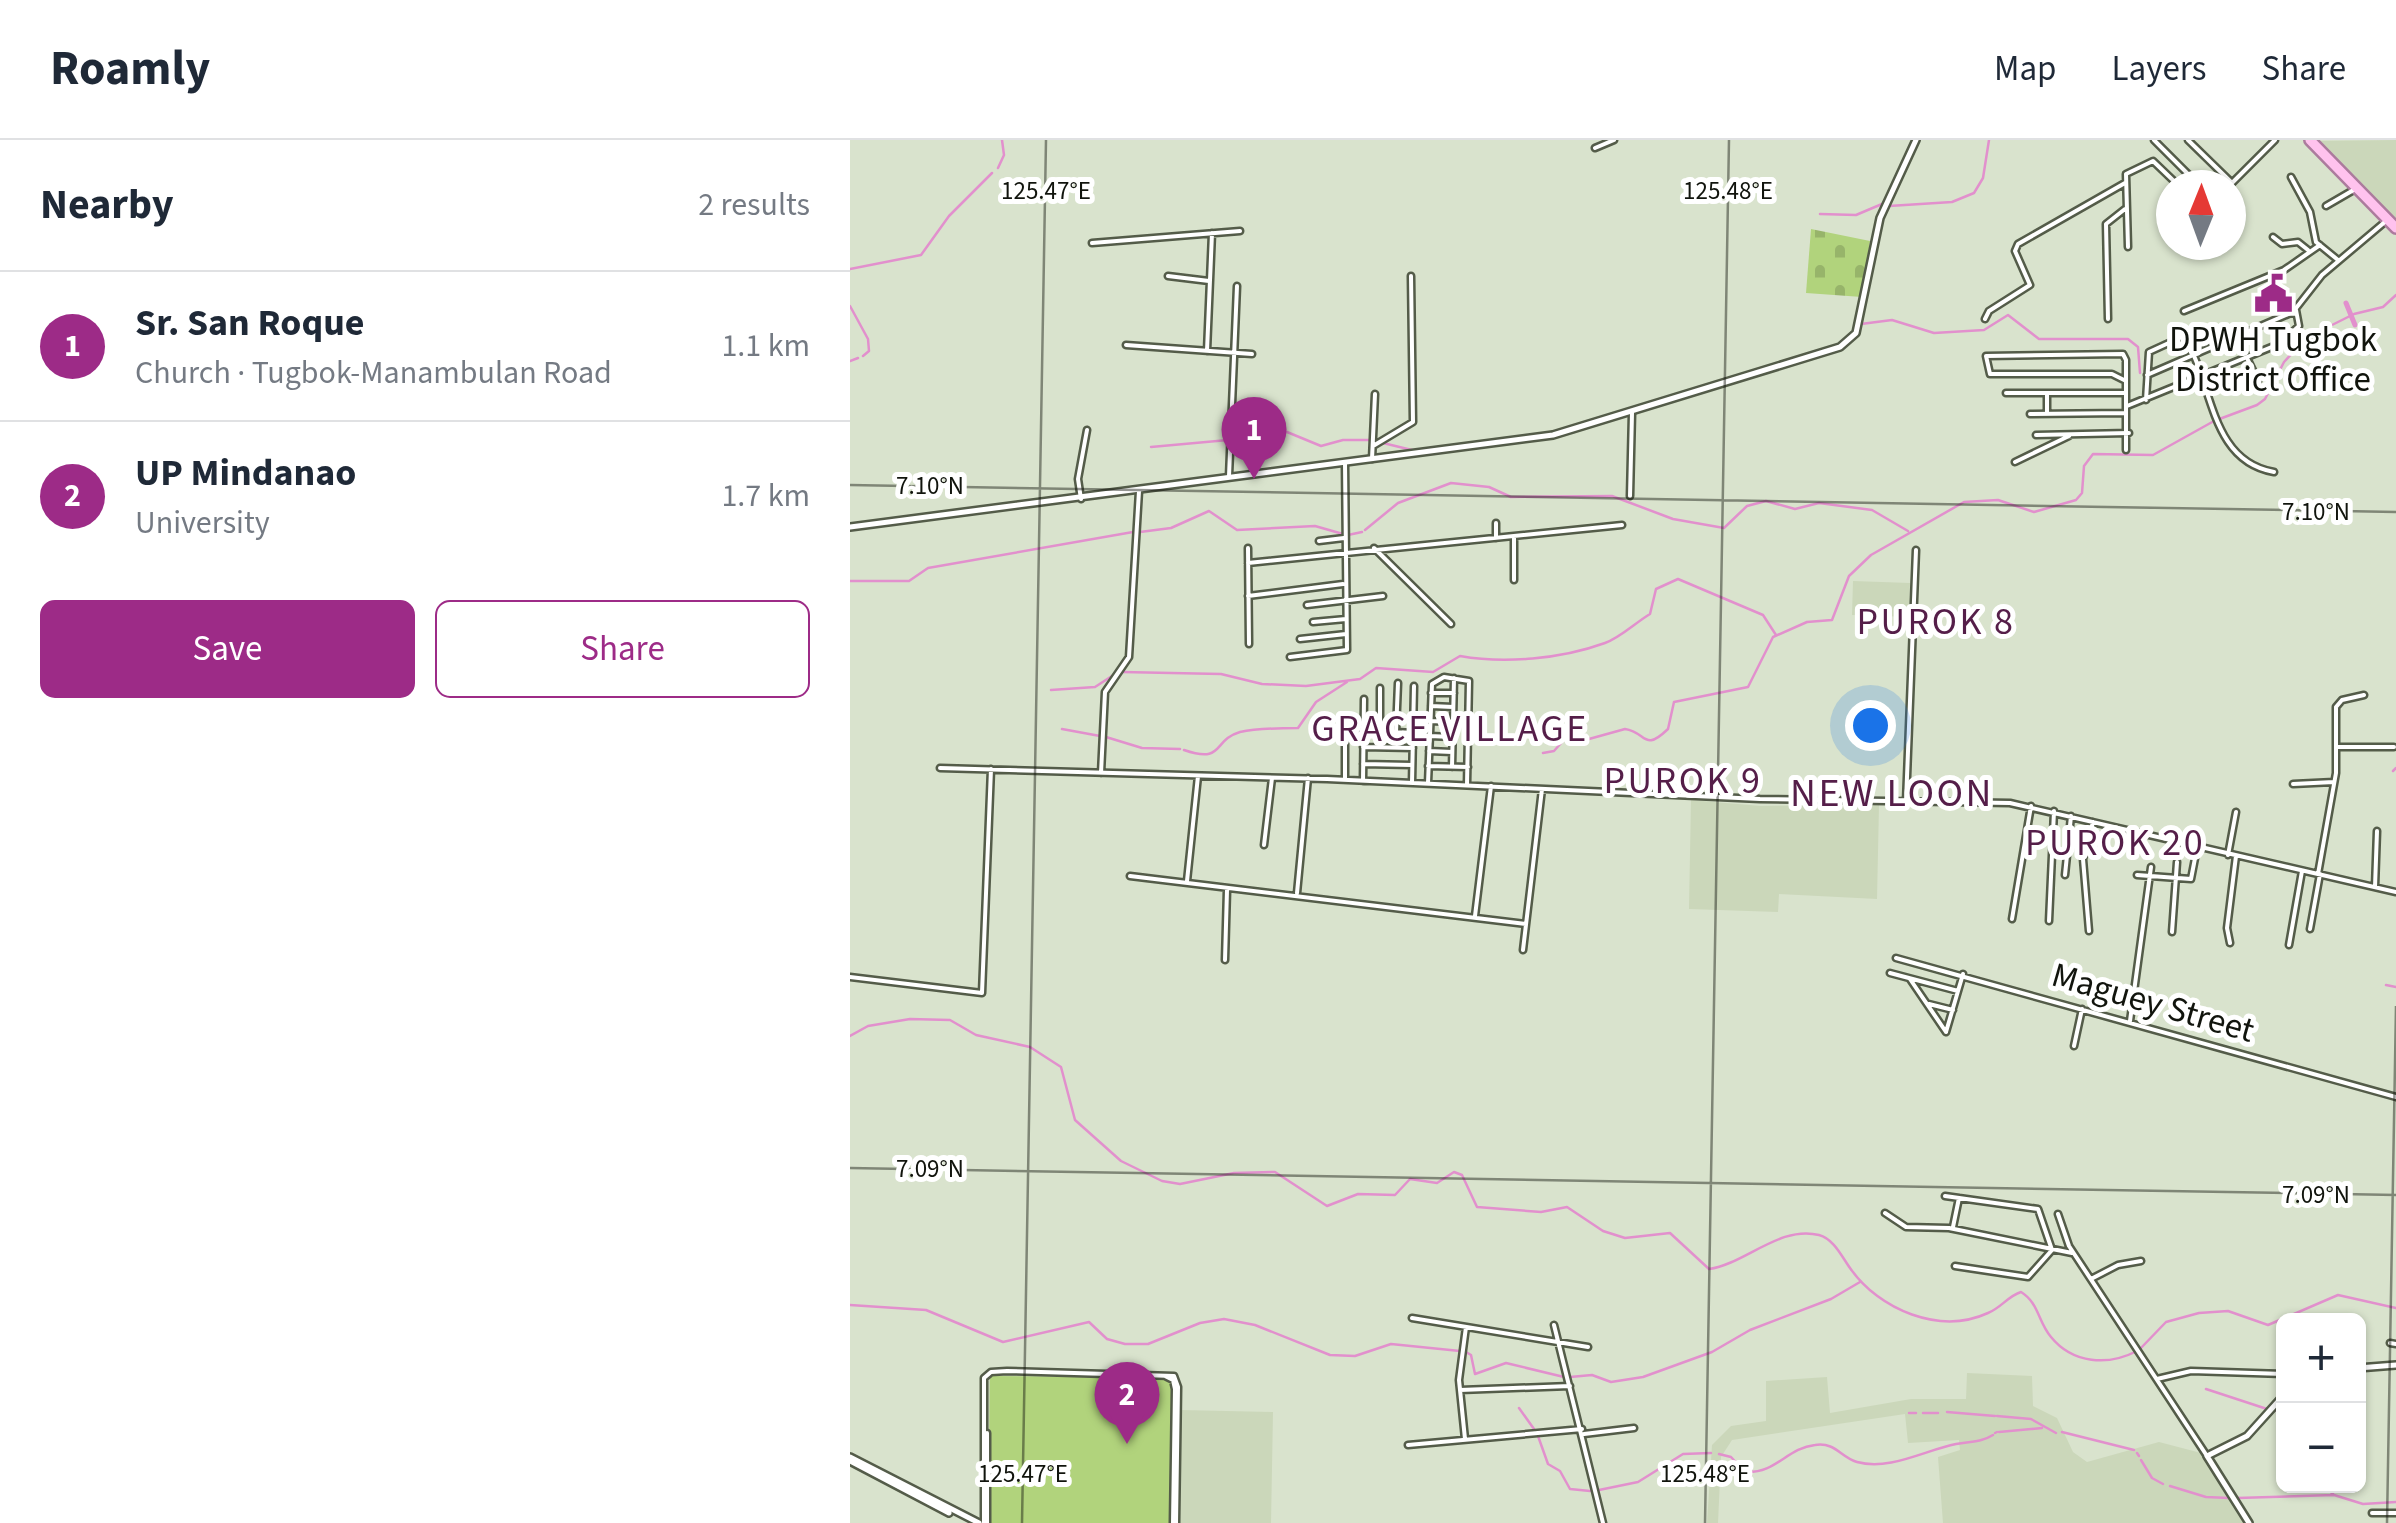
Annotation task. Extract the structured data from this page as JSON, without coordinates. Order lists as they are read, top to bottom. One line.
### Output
{"streets":{"street":["Maguey Street"]},"districts":["PUROK 8","GRACE VILLAGE","PUROK 9","NEW LOON","PUROK 20"],"places":{"public building":["DPWH Tugbok District Office"]},"north":"top","page":{"header":"Roamly","nav":["Map","Layers","Share"],"heading":["Nearby","2 results"],"list":[{"mark":"1","name":"Sr. San Roque","note":"Church · Tugbok-Manambulan Road","value":"1.1 km"},{"mark":"2","name":"UP Mindanao","note":"University","value":"1.7 km"}],"pins":["1","2"],"buttons":["Save","Share"],"map_buttons":["+","−"]},"coordinates":["125.47°E","125.48°E","7.10°N","7.09°N"]}
